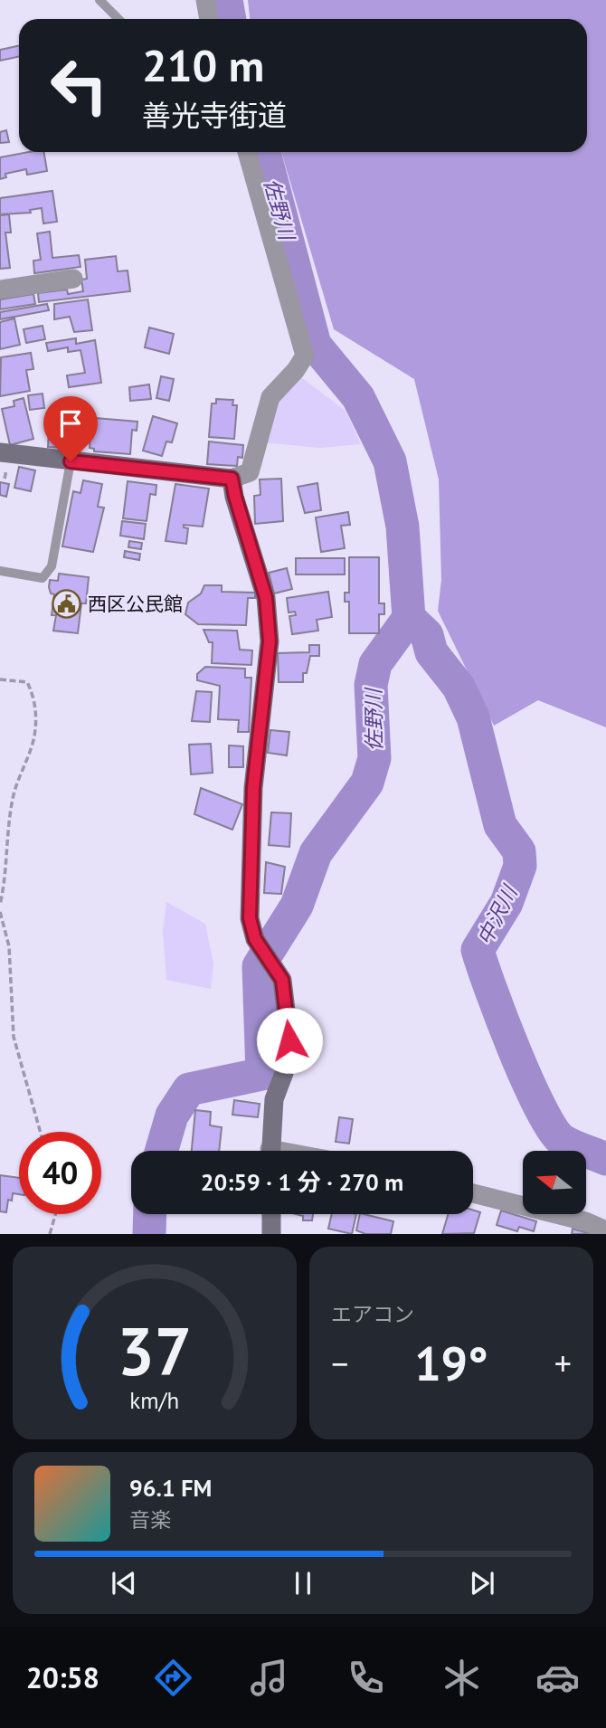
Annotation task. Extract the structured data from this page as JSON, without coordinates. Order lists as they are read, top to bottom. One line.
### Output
{"water":["佐野川","中沢川"],"places":{"public building":["西区公民館"]},"north":"left","page":{"turn":["210 m","善光寺街道"],"limit":"40","trip":"20:59 · 1 分 · 270 m","tile":"エアコン","heat":["−","19°","+"],"song":["96.1 FM","音楽"],"tabs":"20:58","gauge":["37","km/h"]}}
